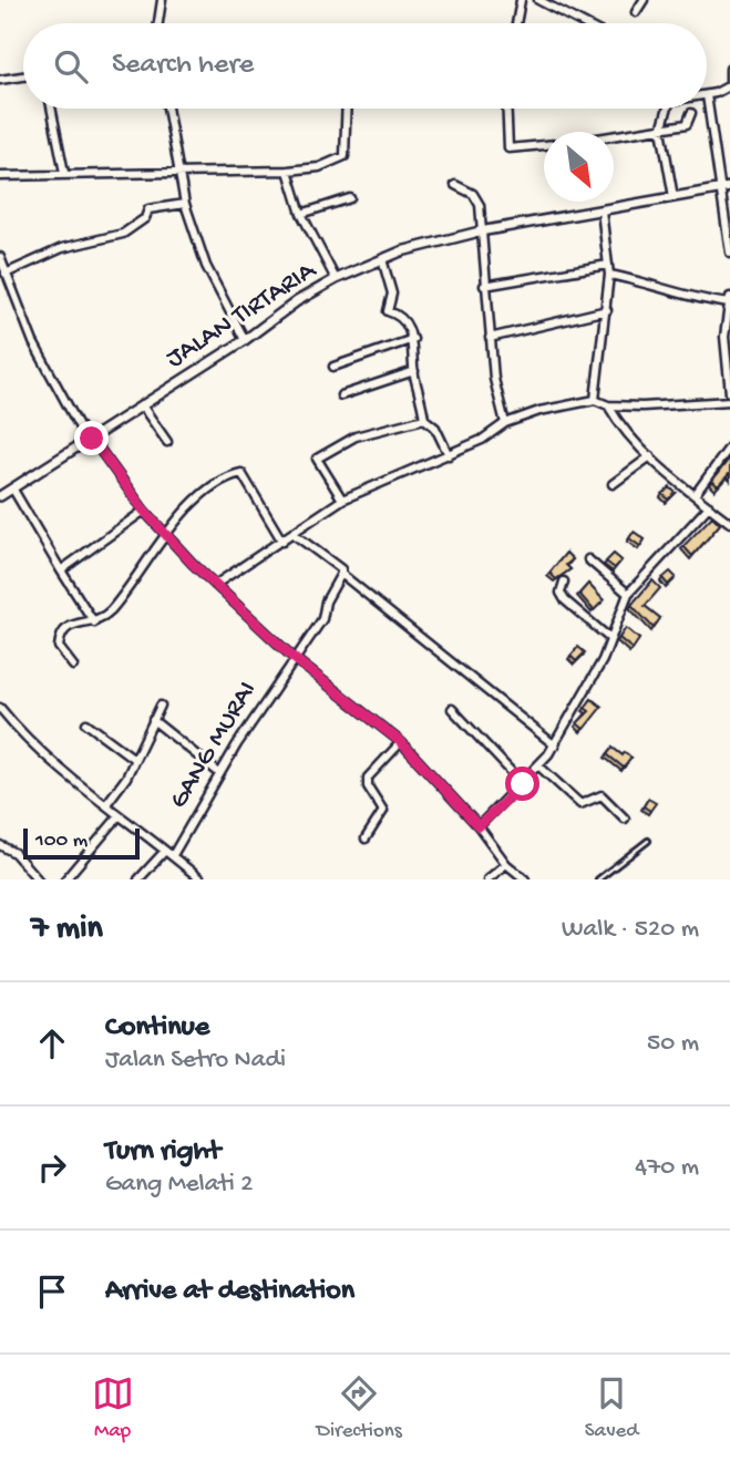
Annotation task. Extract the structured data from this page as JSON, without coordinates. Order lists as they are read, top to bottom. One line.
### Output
{"streets":{"street":["JALAN TIRTARIA","GANG MURAI"]},"scale_bar":"100 m","north":"bottom right","page":{"search":"Search here","scale":"100 m","heading":["7 min","Walk · 520 m"],"list":[["Continue","Jalan Setro Nadi","50 m"],["Turn right","Gang Melati 2","470 m"],"Arrive at destination"],"nav":["Map","Directions","Saved"]}}
